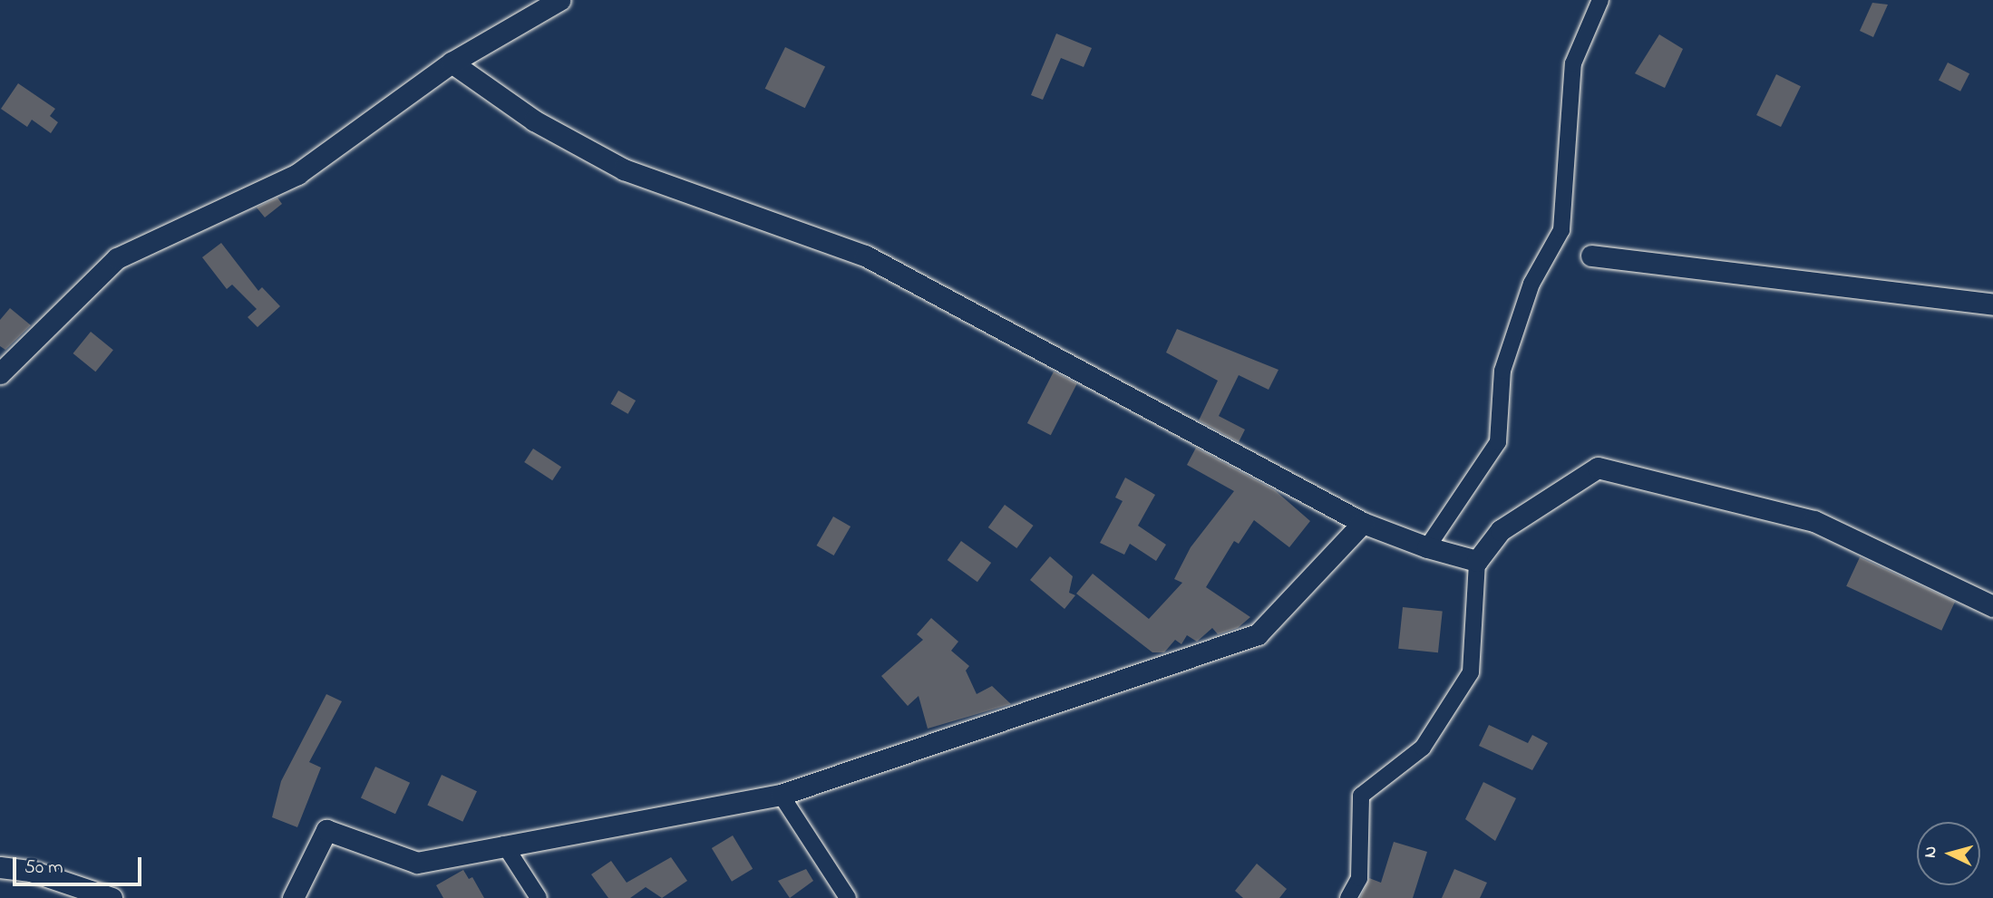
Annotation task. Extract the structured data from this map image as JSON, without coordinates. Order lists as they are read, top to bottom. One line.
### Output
{"scale_bar":"50 m","north":"left"}
